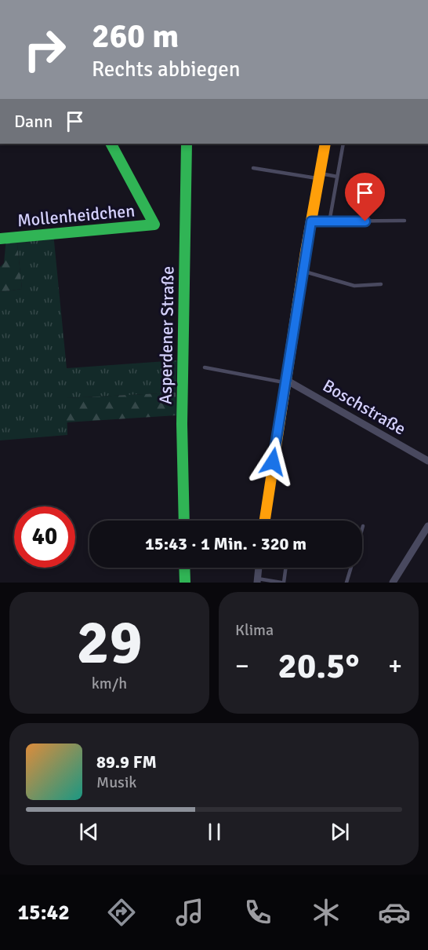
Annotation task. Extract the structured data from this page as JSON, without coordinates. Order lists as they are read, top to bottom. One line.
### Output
{"streets":{"street":["Mollenheidchen","Asperdener Straße","Boschstraße"]},"page":{"turn":["260 m","Rechts abbiegen"],"then":"Dann","limit":"40","trip":"15:43 · 1 Min. · 320 m","tile":[["29","km/h"],"Klima"],"heat":["−","20.5°","+"],"song":["89.9 FM","Musik"],"tabs":"15:42"}}
